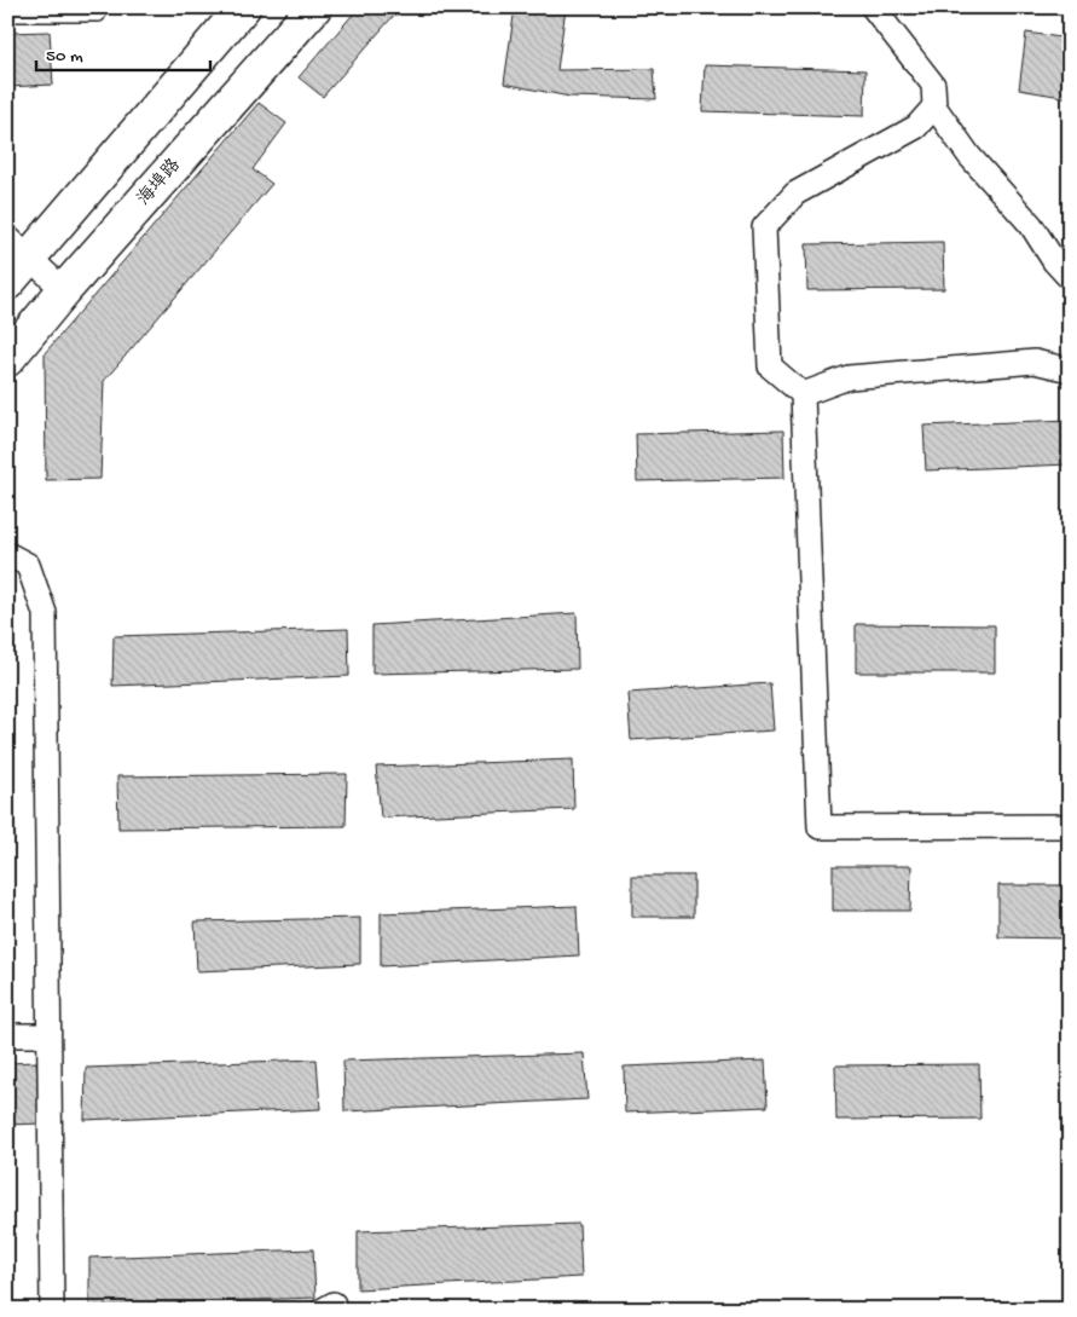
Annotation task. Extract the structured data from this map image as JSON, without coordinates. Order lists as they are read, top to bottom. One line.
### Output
{"streets":{"main road":["海埠路"]},"scale_bar":"50 m"}
